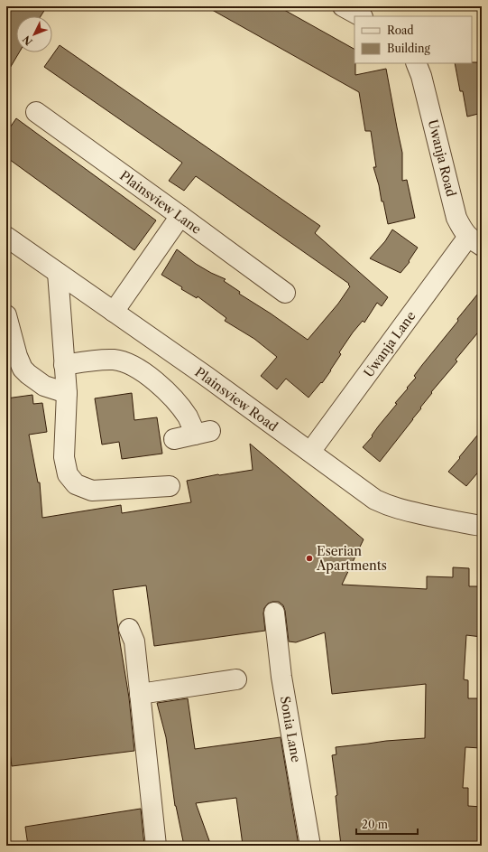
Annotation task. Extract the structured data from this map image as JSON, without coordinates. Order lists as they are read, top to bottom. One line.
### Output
{"streets":{"street":["Uwanja Road","Plainsview Lane","Uwanja Lane","Plainsview Road","Sonia Lane"]},"crossings":[["Uwanja Road","Uwanja Lane"],["Uwanja Lane","Plainsview Road"]],"places":["Eserian Apartments"],"legend":["Road","Building"],"scale_bar":"20 m","north":"bottom left"}
